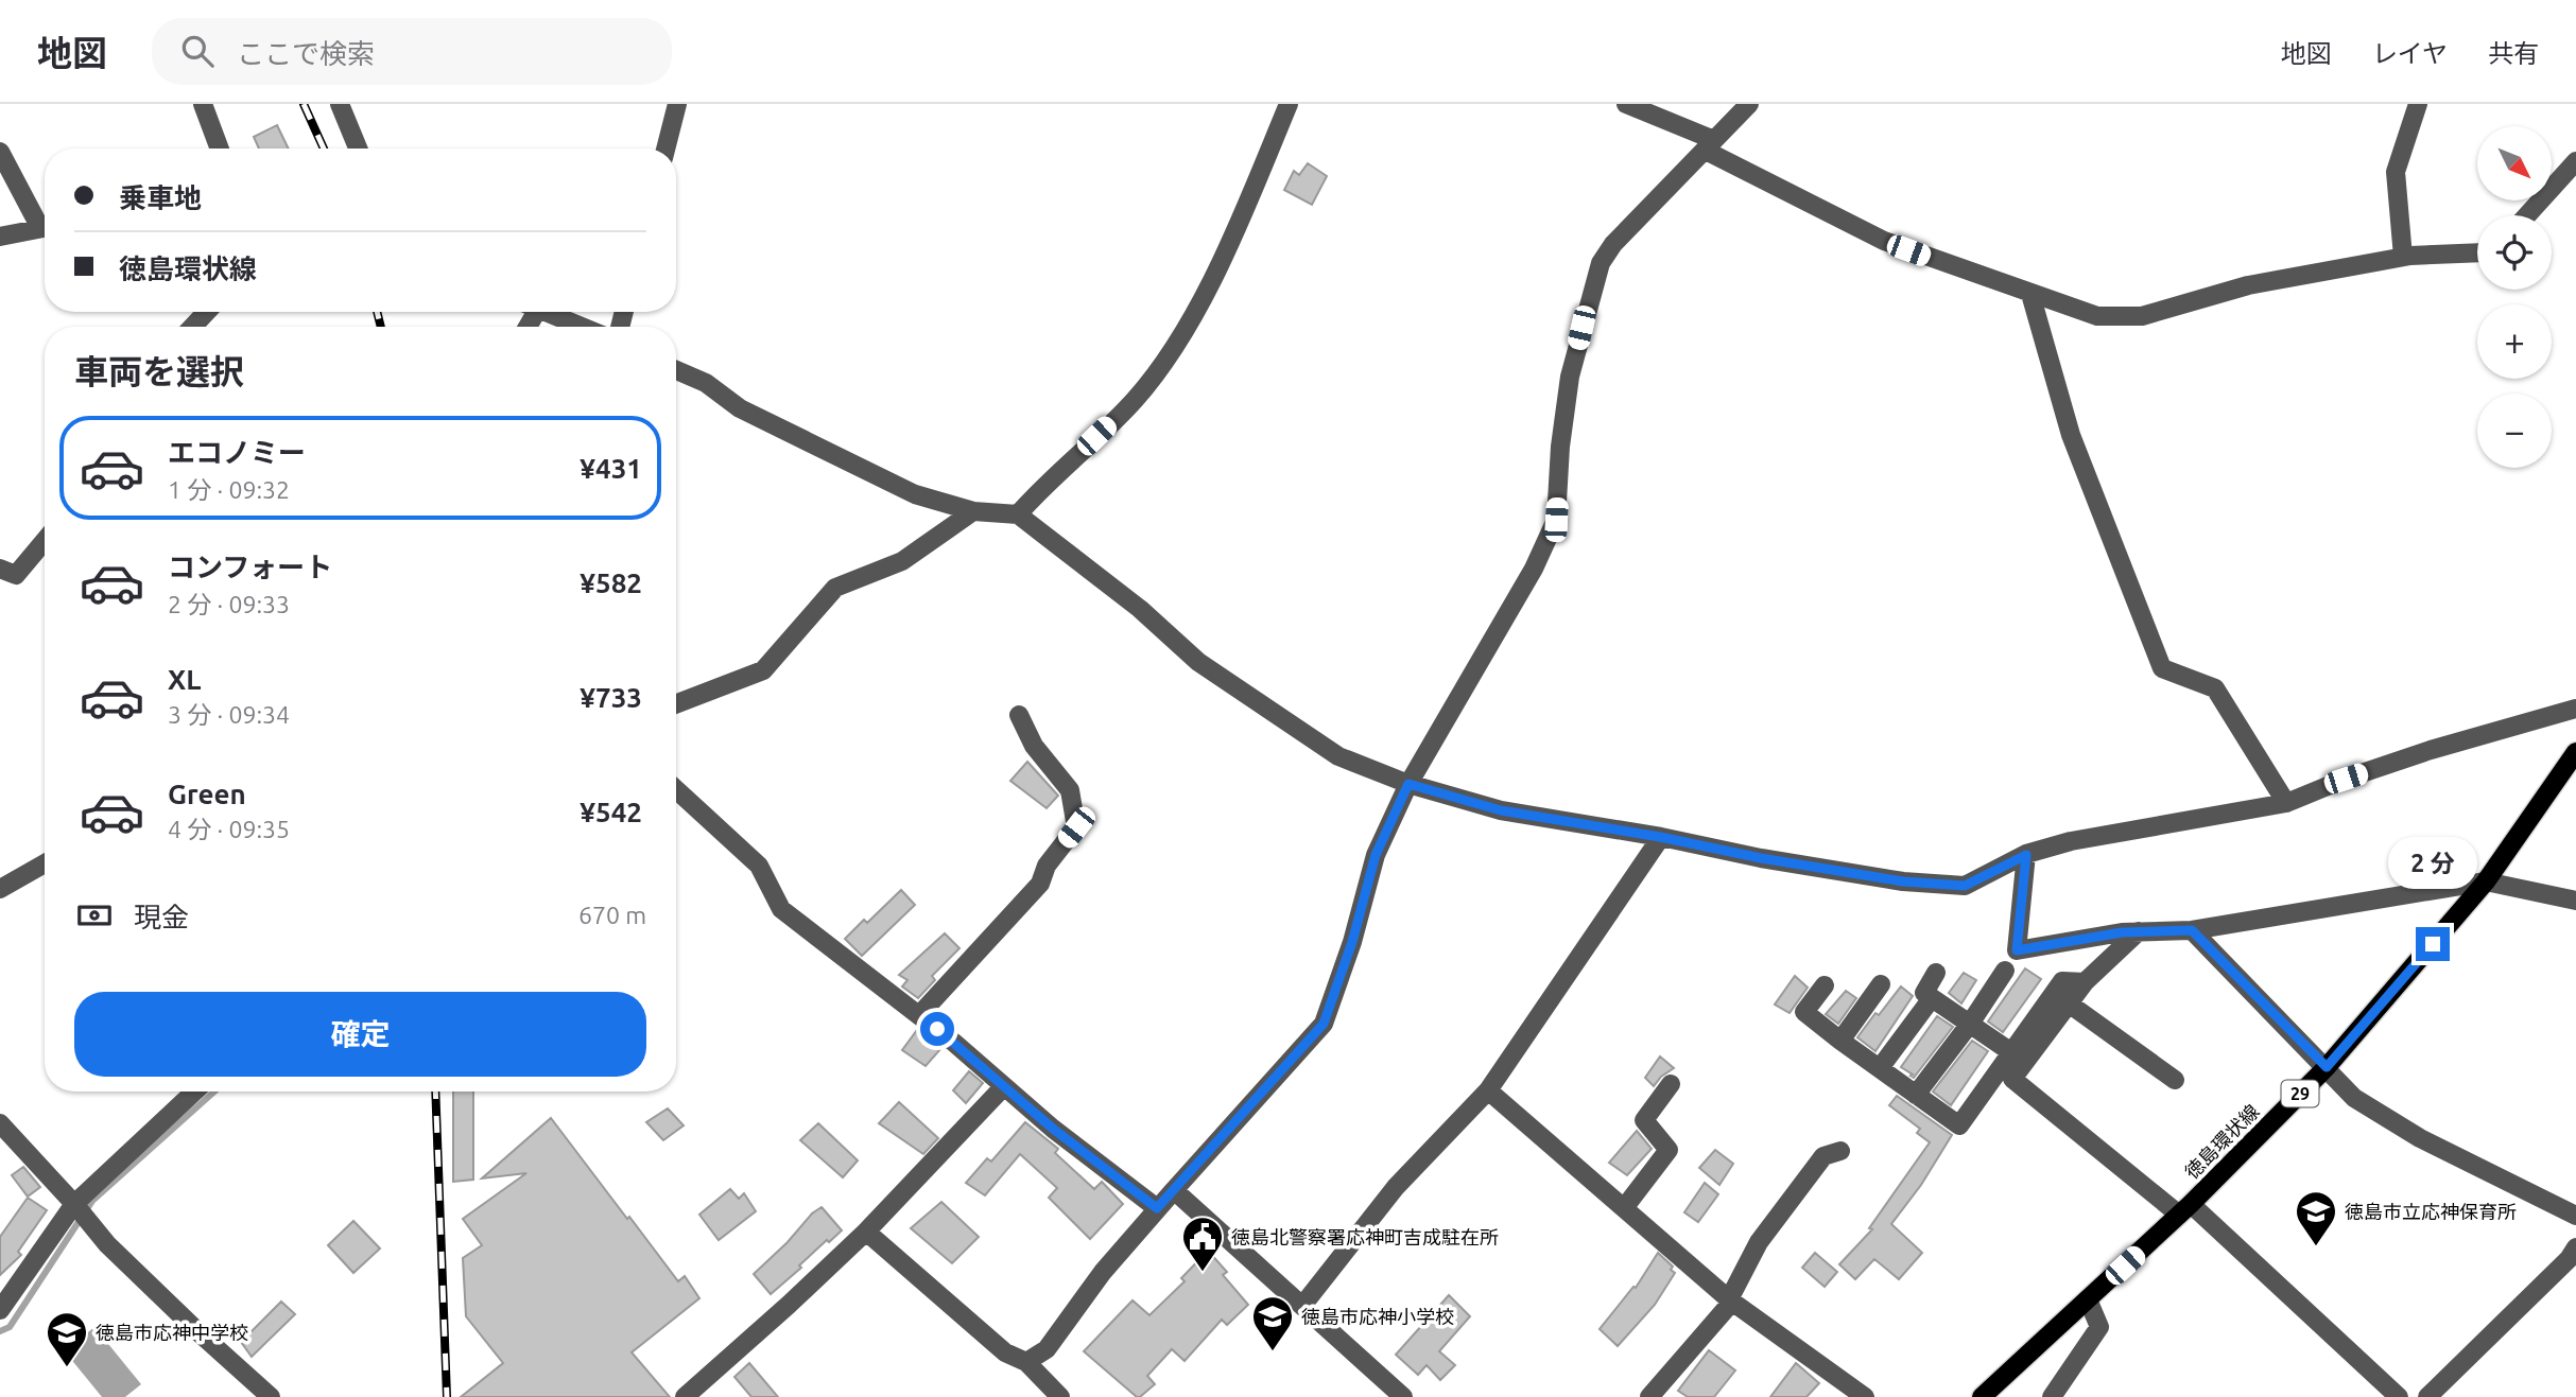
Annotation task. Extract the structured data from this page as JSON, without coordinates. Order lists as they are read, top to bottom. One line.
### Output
{"streets":{"main road":["29","徳島環状線"]},"places":{"school or university":["徳島市立応神保育所","徳島市応神小学校","徳島市応神中学校"],"public building":["徳島北警察署応神町吉成駐在所"]},"north":"bottom right","page":{"header":"地図","search":"ここで検索","nav":["地図","レイヤ","共有"],"map_buttons":["+","−"],"banner":["乗車地","徳島環状線"],"heading":"車両を選択","list":[{"name":"エコノミー","note":"1 分 · 09:32","value":"¥431"},{"name":"コンフォート","note":"2 分 · 09:33","value":"¥582"},{"name":"XL","note":"3 分 · 09:34","value":"¥733"},{"name":"Green","note":"4 分 · 09:35","value":"¥542"}],"bubble":"2 分","pay":["現金","670 m"],"buttons":"確定"}}
